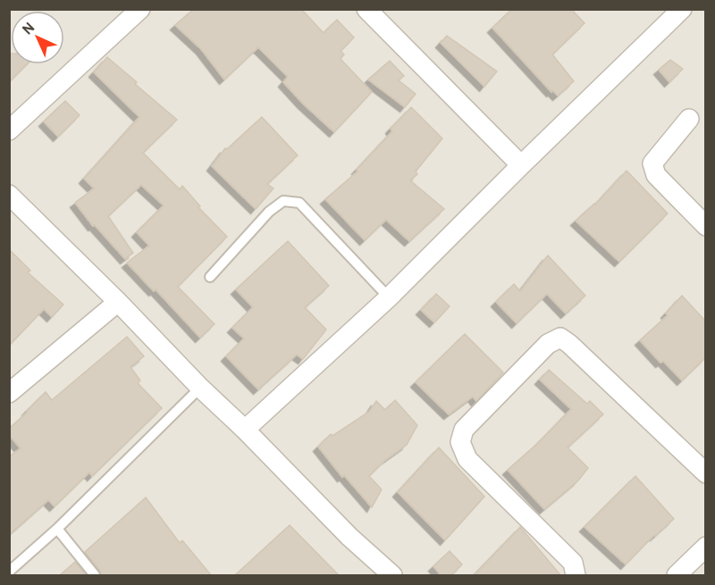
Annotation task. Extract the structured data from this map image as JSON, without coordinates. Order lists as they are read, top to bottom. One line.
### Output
{"north":"top left"}
